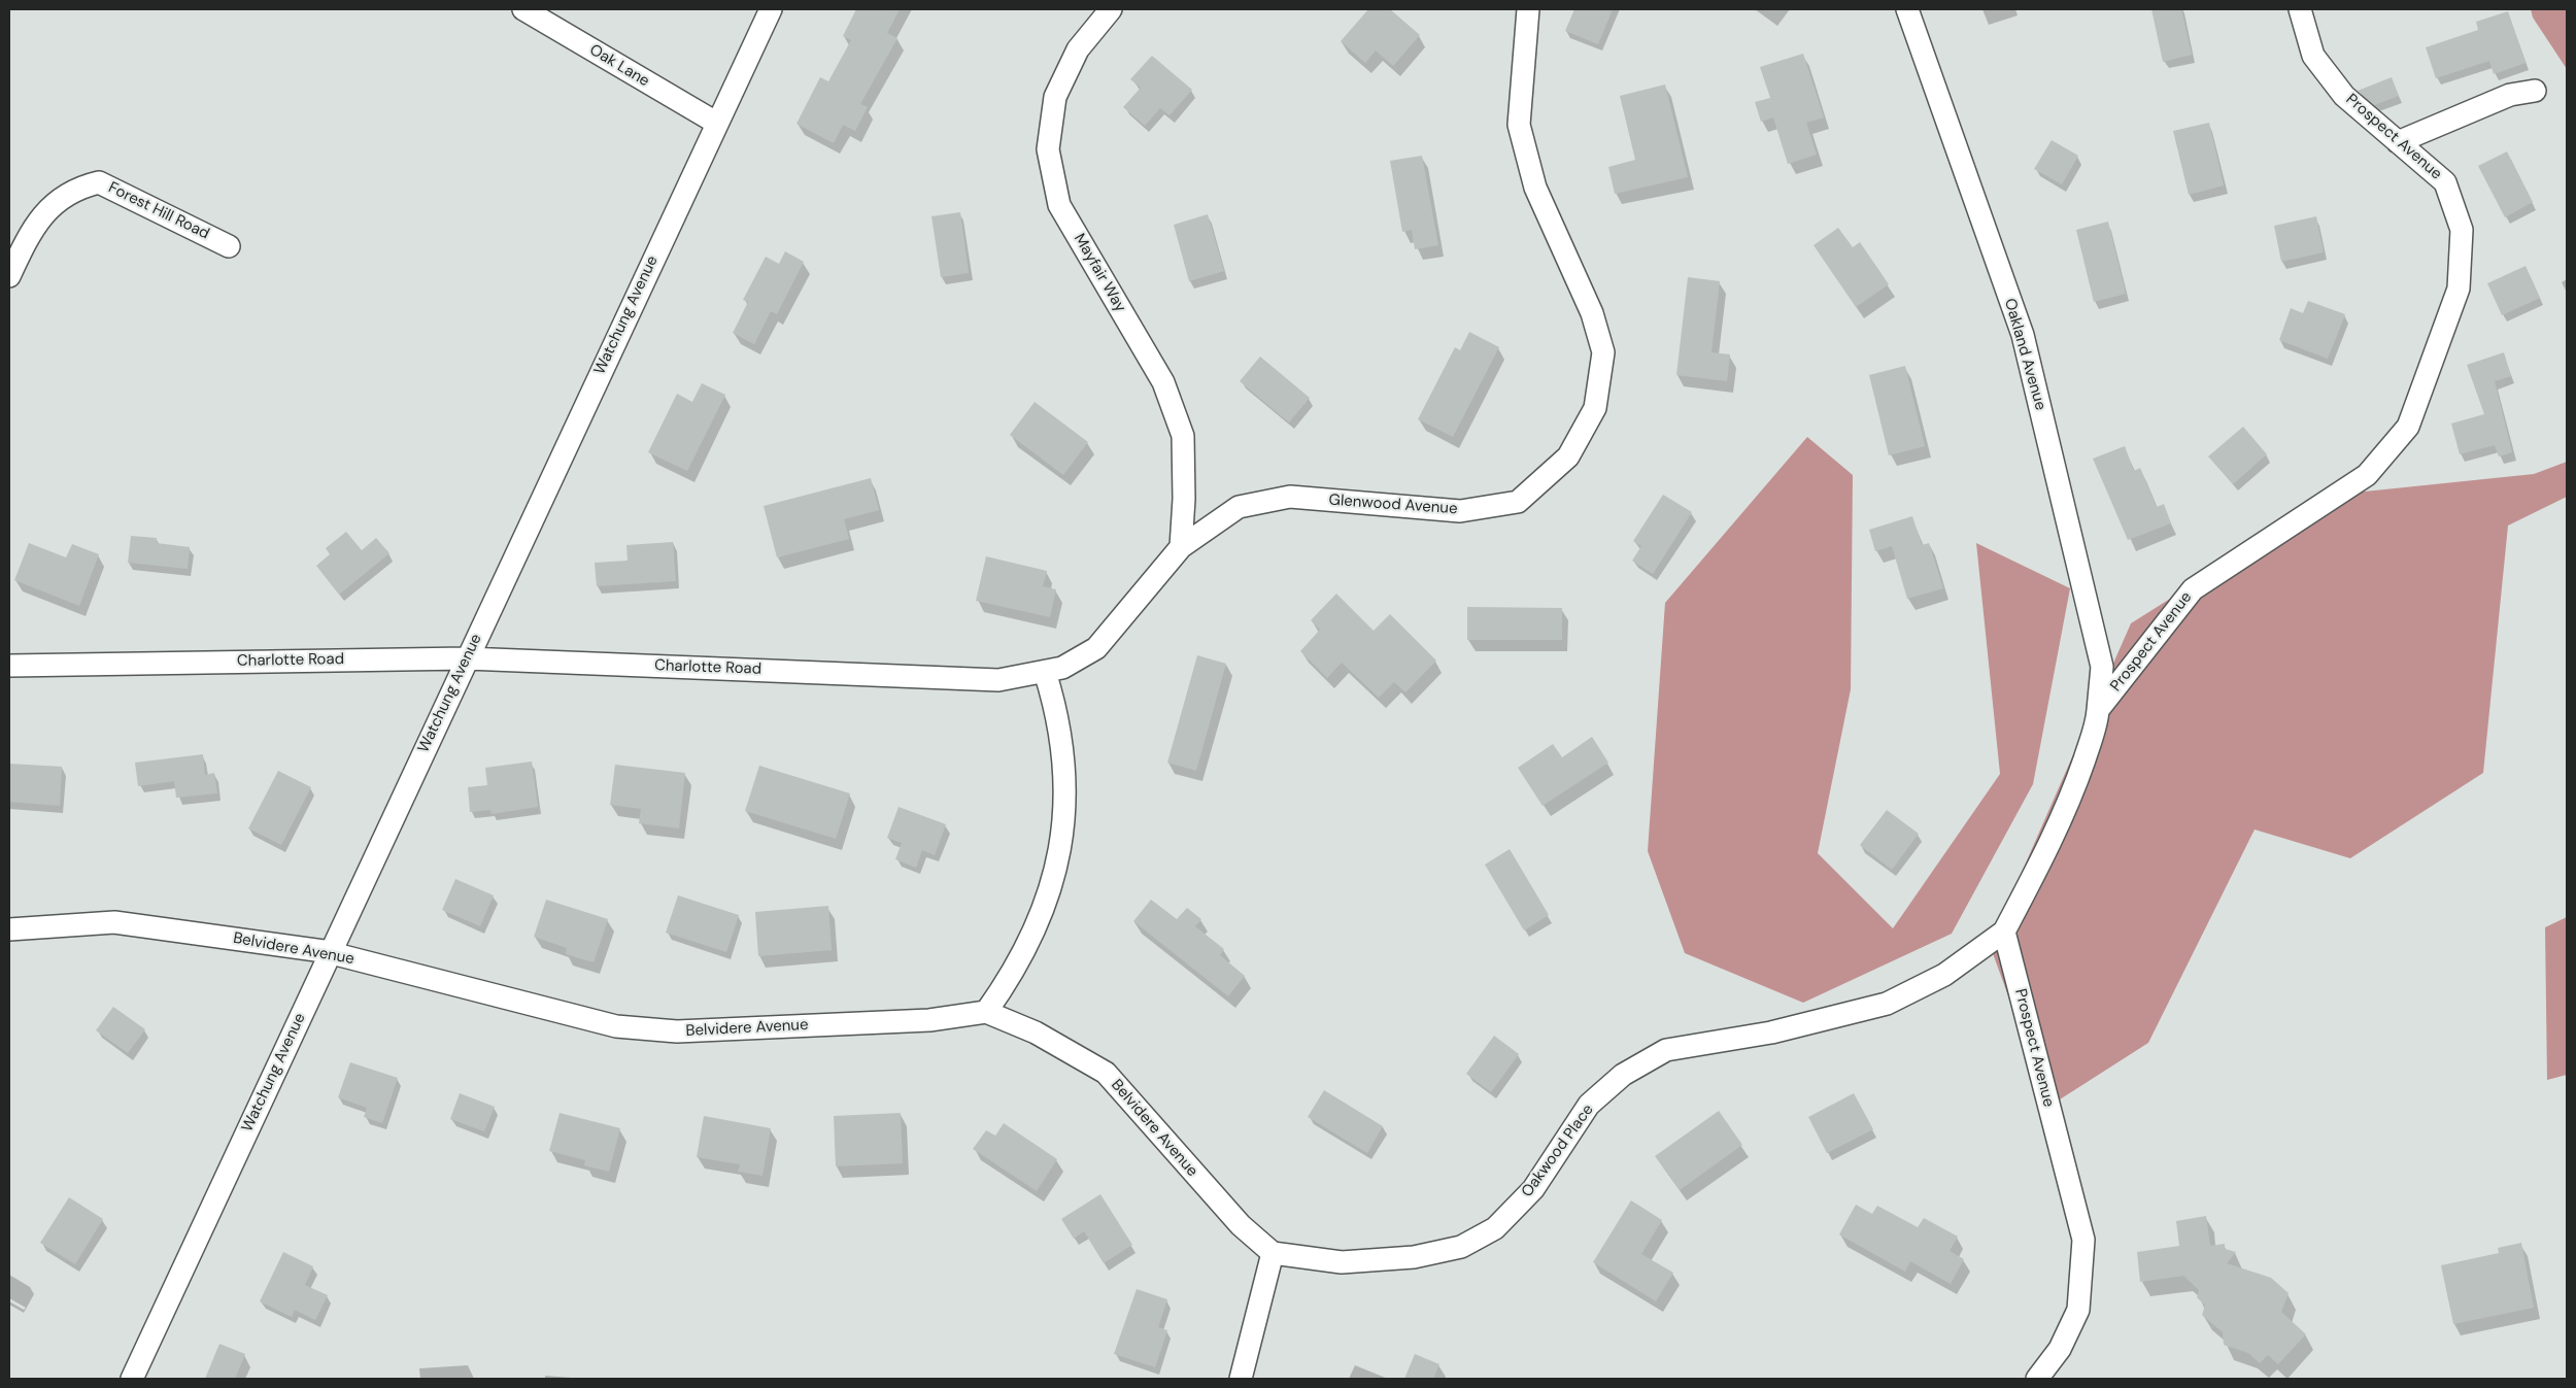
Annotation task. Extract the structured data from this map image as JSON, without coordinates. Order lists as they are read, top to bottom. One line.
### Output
{"streets":{"street":["Oak Lane","Prospect Avenue","Forest Hill Road","Mayfair Way","Watchung Avenue","Oakland Avenue","Glenwood Avenue","Charlotte Road","Belvidere Avenue","Oakwood Place"]},"crossings":[["Oak Lane","Watchung Avenue"],["Prospect Avenue","Oakland Avenue"],["Prospect Avenue","Oakwood Place"],["Mayfair Way","Glenwood Avenue"],["Watchung Avenue","Charlotte Road"],["Watchung Avenue","Belvidere Avenue"],["Glenwood Avenue","Charlotte Road"],["Belvidere Avenue","Oakwood Place"]]}
